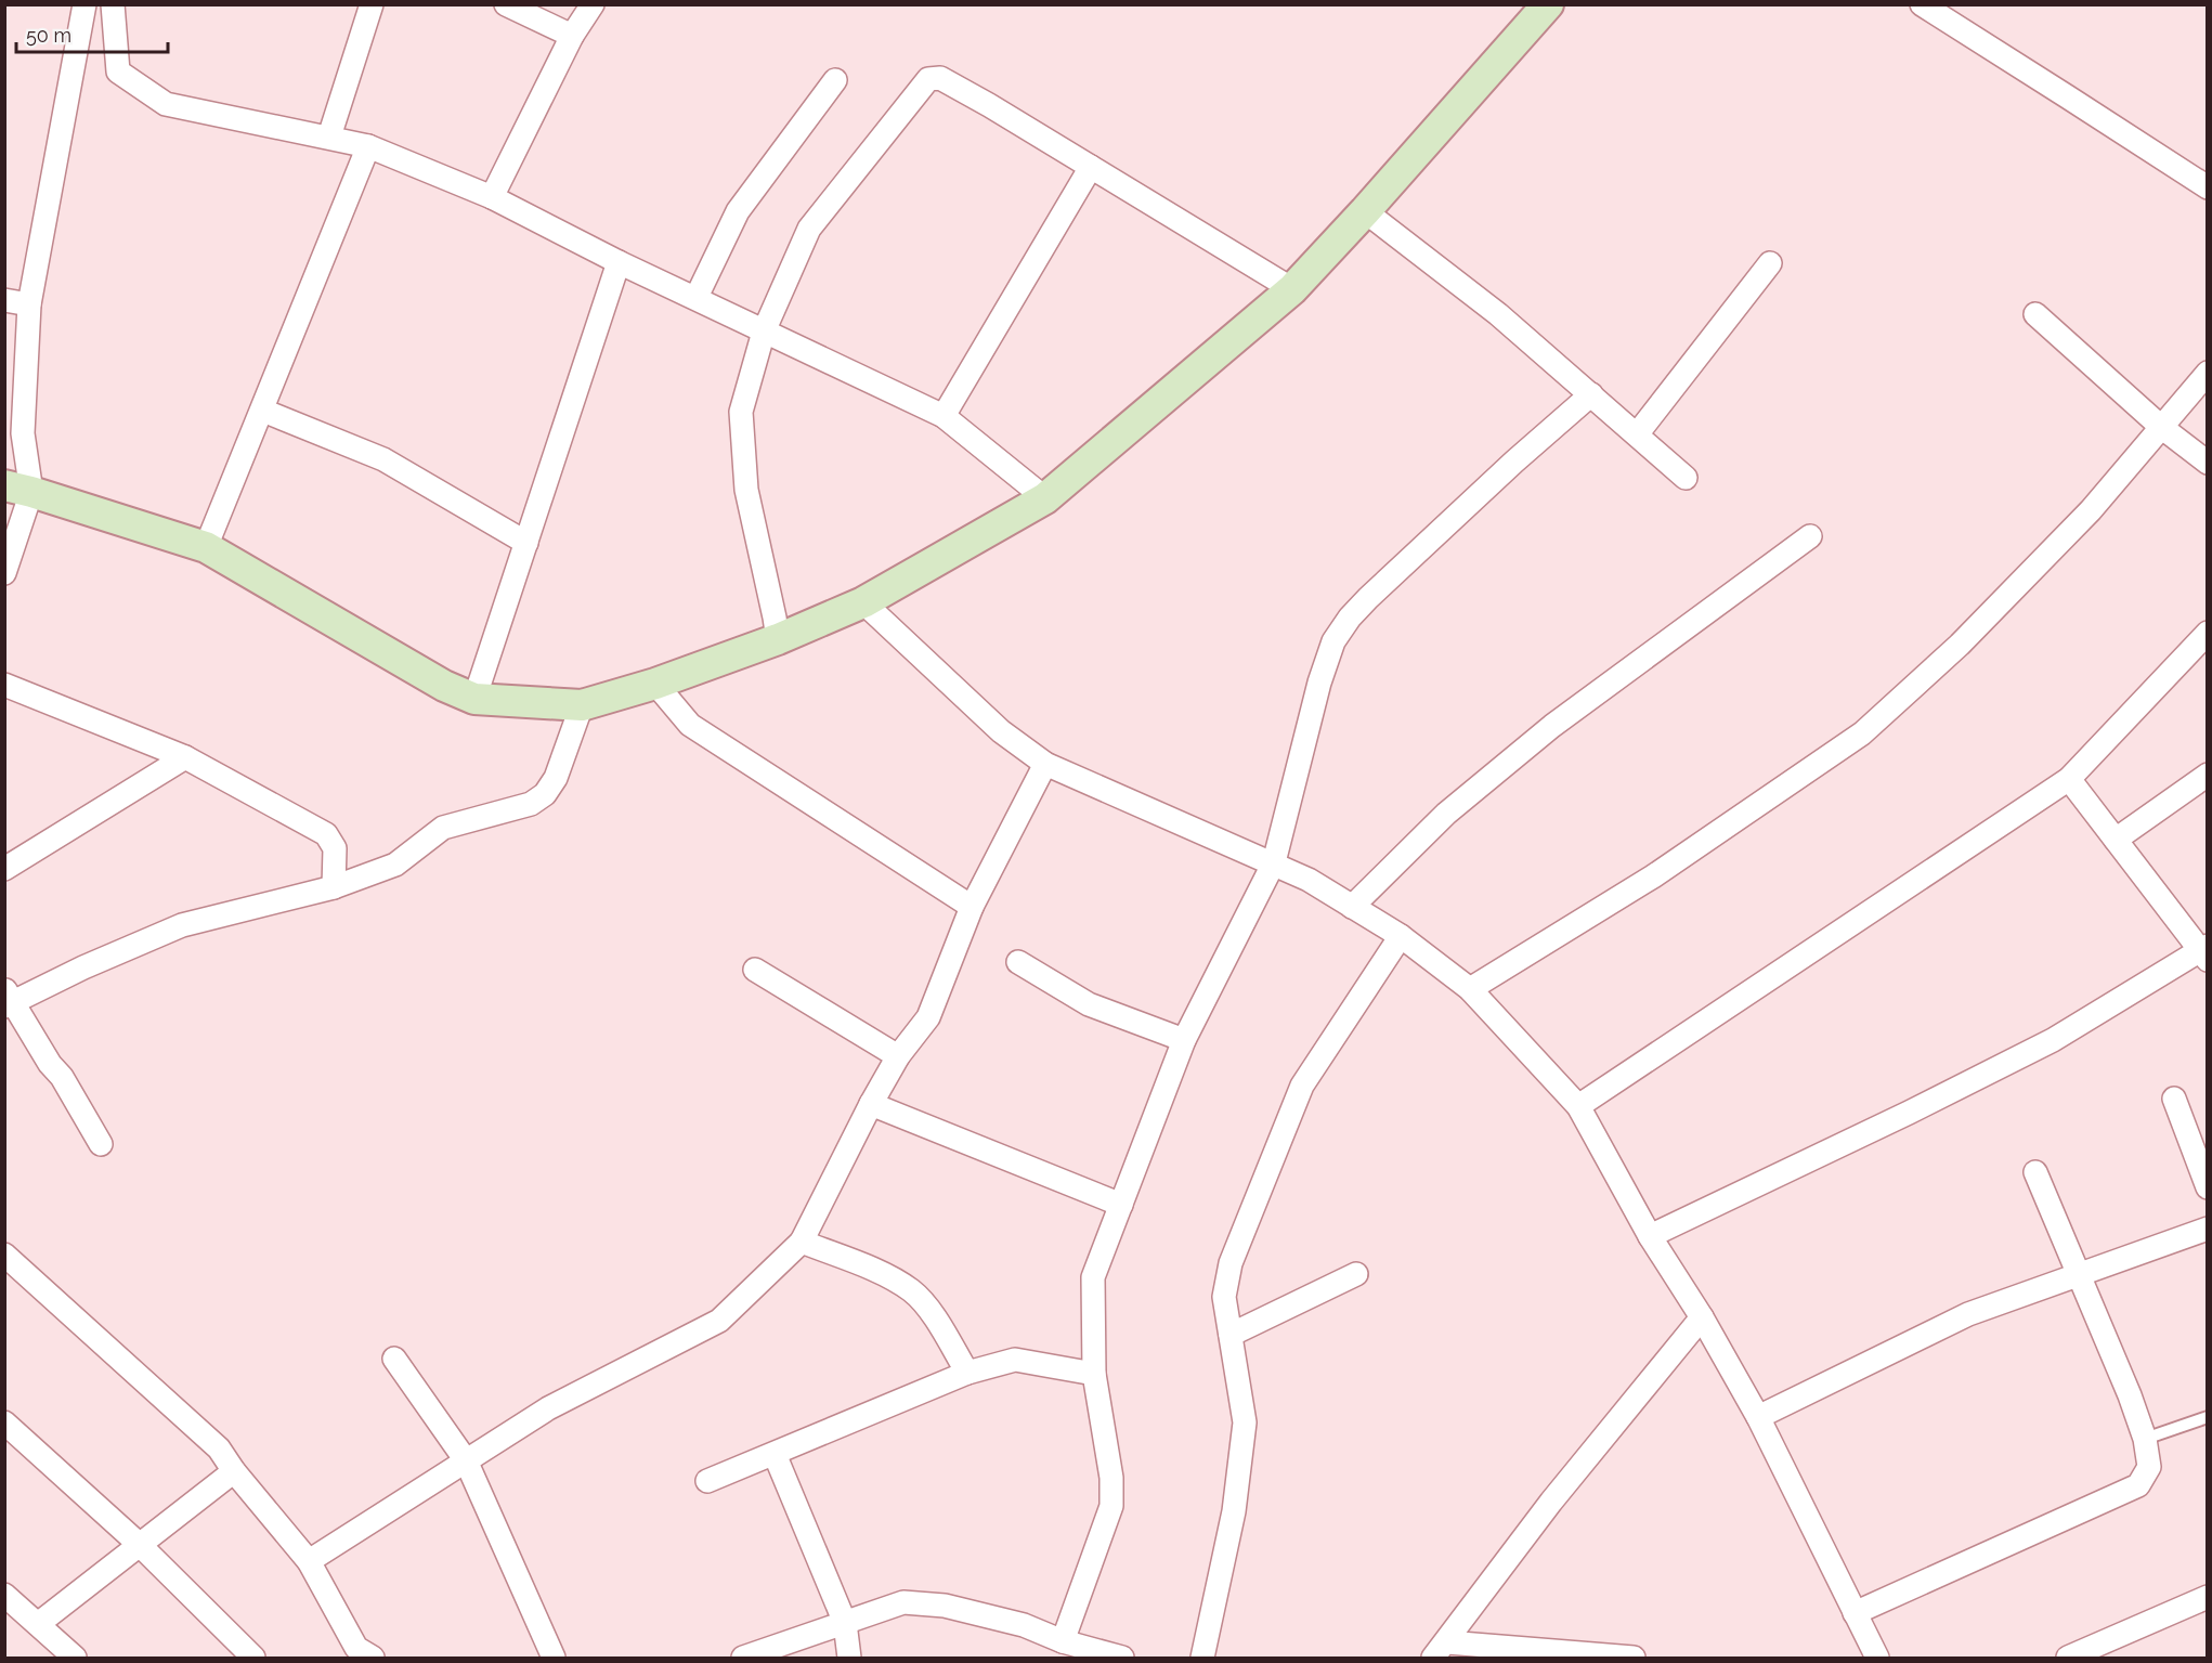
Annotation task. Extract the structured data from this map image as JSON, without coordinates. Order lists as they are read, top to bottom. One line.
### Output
{"scale_bar":"50 m"}
